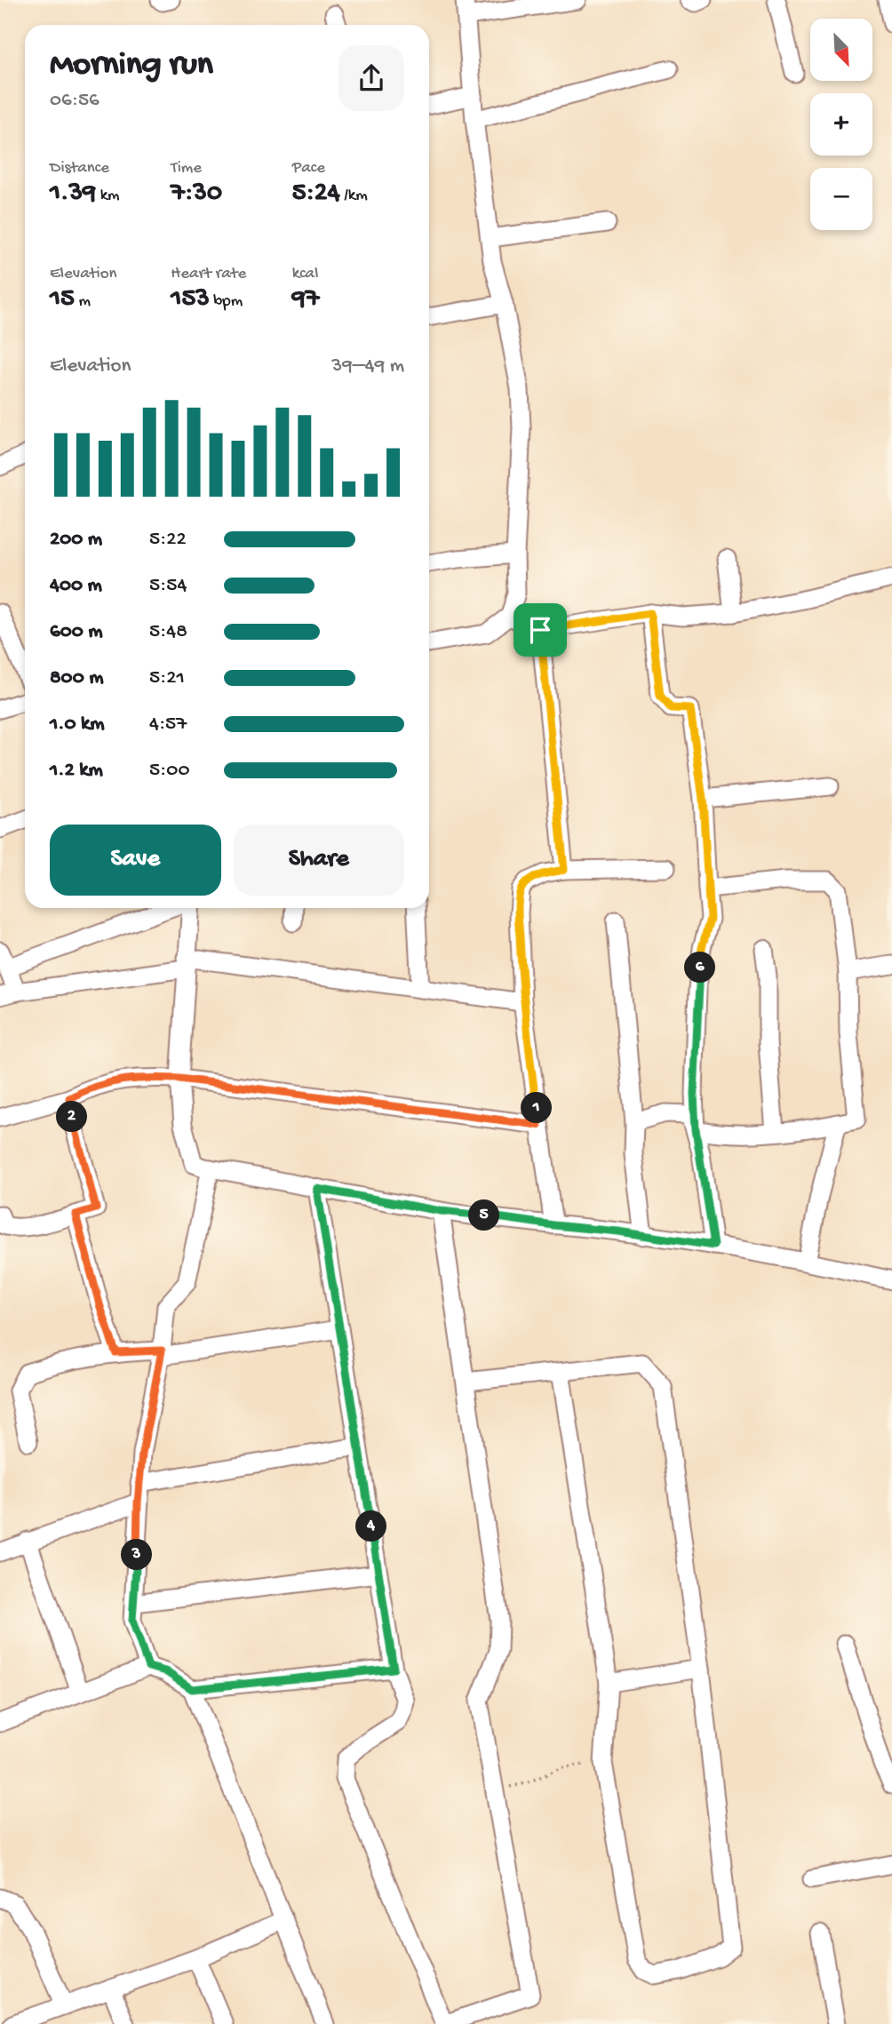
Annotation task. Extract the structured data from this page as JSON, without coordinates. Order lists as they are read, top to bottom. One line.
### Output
{"north":"bottom right","page":{"map_buttons":["+","−"],"heading":["Morning run","06:56"],"stats":[["Distance","1.39 km"],["Time","7:30"],["Pace","5:24 /km"],["Elevation","15 m"],["Heart rate","153 bpm"],["kcal","97"]],"chart":["Elevation","39–49 m"],"list":[{"name":"200 m","note":"5:22"},{"name":"400 m","note":"5:54"},{"name":"600 m","note":"5:48"},{"name":"800 m","note":"5:21"},{"name":"1.0 km","note":"4:57"},{"name":"1.2 km","note":"5:00"}],"buttons":["Save","Share"],"pins":["6","1","2","5","4","3"]}}
